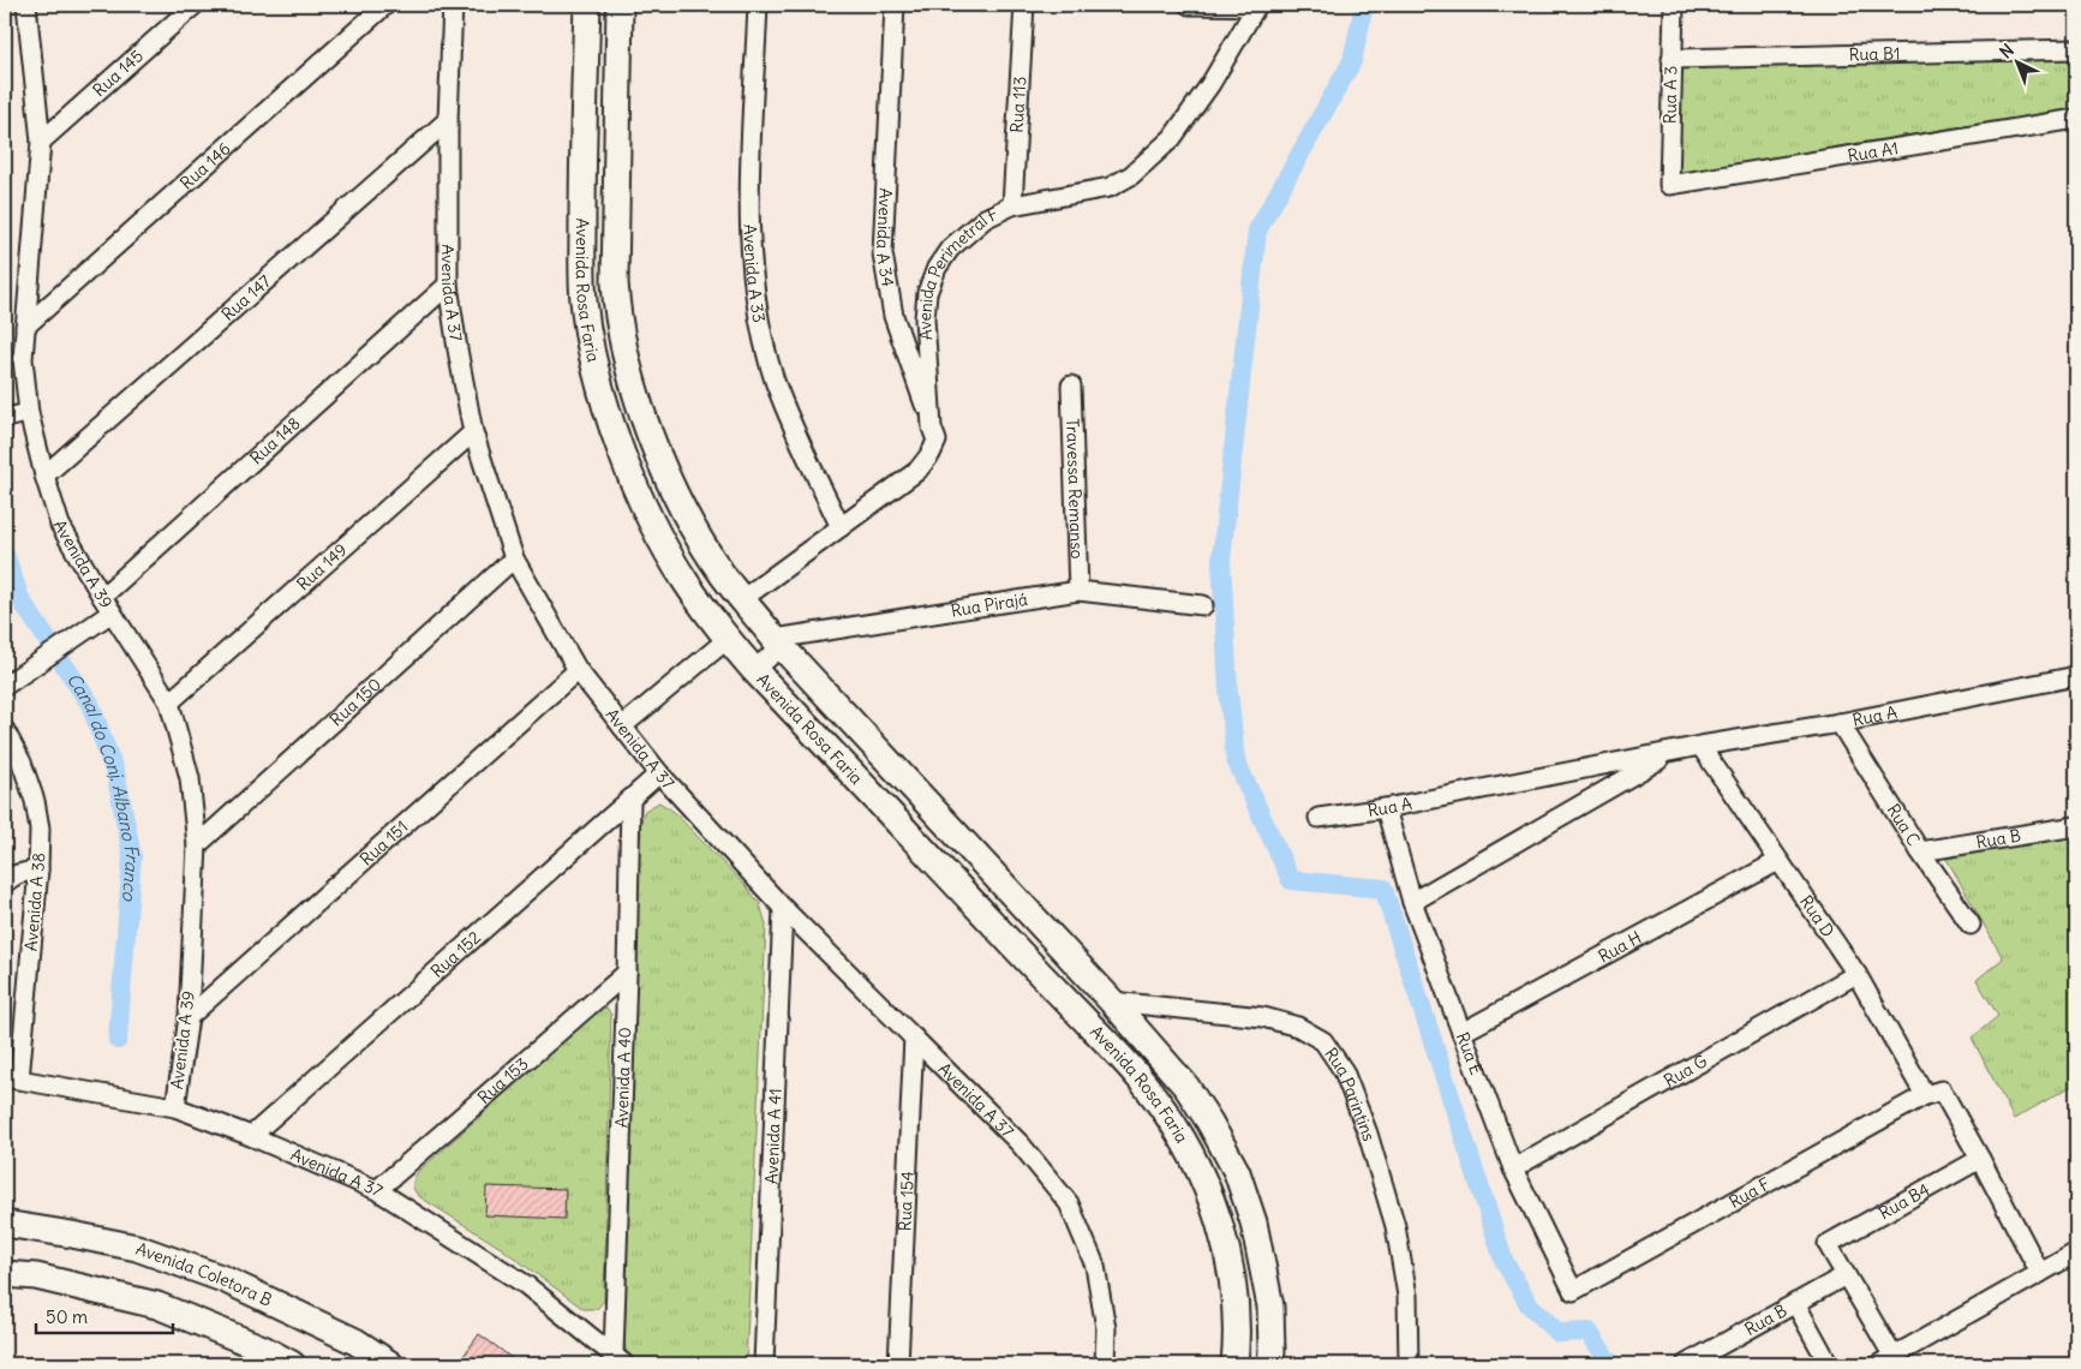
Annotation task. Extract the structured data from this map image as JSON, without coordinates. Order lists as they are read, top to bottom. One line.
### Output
{"streets":{"street":["Rua B1","Rua 145","Rua A 3","Rua 113","Rua A1","Rua 146","Avenida A 34","Avenida A 33","Avenida Perimetral F","Avenida Rosa Faria","Avenida A 37","Rua 147","Rua 148","Travessa Remanso","Avenida A 39","Rua 149","Rua Pirajá","Rua 150","Rua A","Rua C","Rua B","Rua 151","Avenida A 38","Rua D","Rua H","Rua 152","Rua E","Rua G","Avenida A 40","Rua 153","Rua Parintins","Avenida A 41","Rua F","Rua 154","Rua B4","Avenida Coletora B"]},"crossings":[["Rua B1","Rua A 3"],["Rua 145","Avenida A 39"],["Rua A 3","Rua A1"],["Rua 113","Avenida Perimetral F"],["Rua 146","Avenida A 39"],["Avenida A 34","Avenida Perimetral F"],["Avenida A 33","Avenida Perimetral F"],["Avenida Perimetral F","Avenida Rosa Faria"],["Avenida Rosa Faria","Rua Pirajá"],["Avenida Rosa Faria","Rua Parintins"],["Avenida A 37","Rua 147"],["Avenida A 37","Rua 148"],["Avenida A 37","Avenida A 39"],["Avenida A 37","Rua 149"],["Avenida A 37","Rua 150"],["Avenida A 37","Rua 151"],["Avenida A 37","Avenida A 38"],["Avenida A 37","Rua 152"],["Avenida A 37","Avenida A 40"],["Avenida A 37","Rua 153"],["Avenida A 37","Avenida A 41"],["Avenida A 37","Rua 154"],["Rua 147","Avenida A 39"],["Rua 148","Avenida A 39"],["Travessa Remanso","Rua Pirajá"],["Avenida A 39","Rua 149"],["Avenida A 39","Rua 150"],["Avenida A 39","Rua 151"],["Rua A","Rua C"],["Rua A","Rua D"],["Rua A","Rua E"],["Rua C","Rua B"],["Rua B","Rua B4"],["Rua D","Rua H"],["Rua D","Rua G"],["Rua D","Rua F"],["Rua H","Rua E"],["Rua 152","Avenida A 40"],["Rua E","Rua G"],["Rua E","Rua F"],["Avenida A 40","Rua 153"]],"water":["Canal do Conj. Albano Franco"],"scale_bar":"50 m","north":"top left"}
